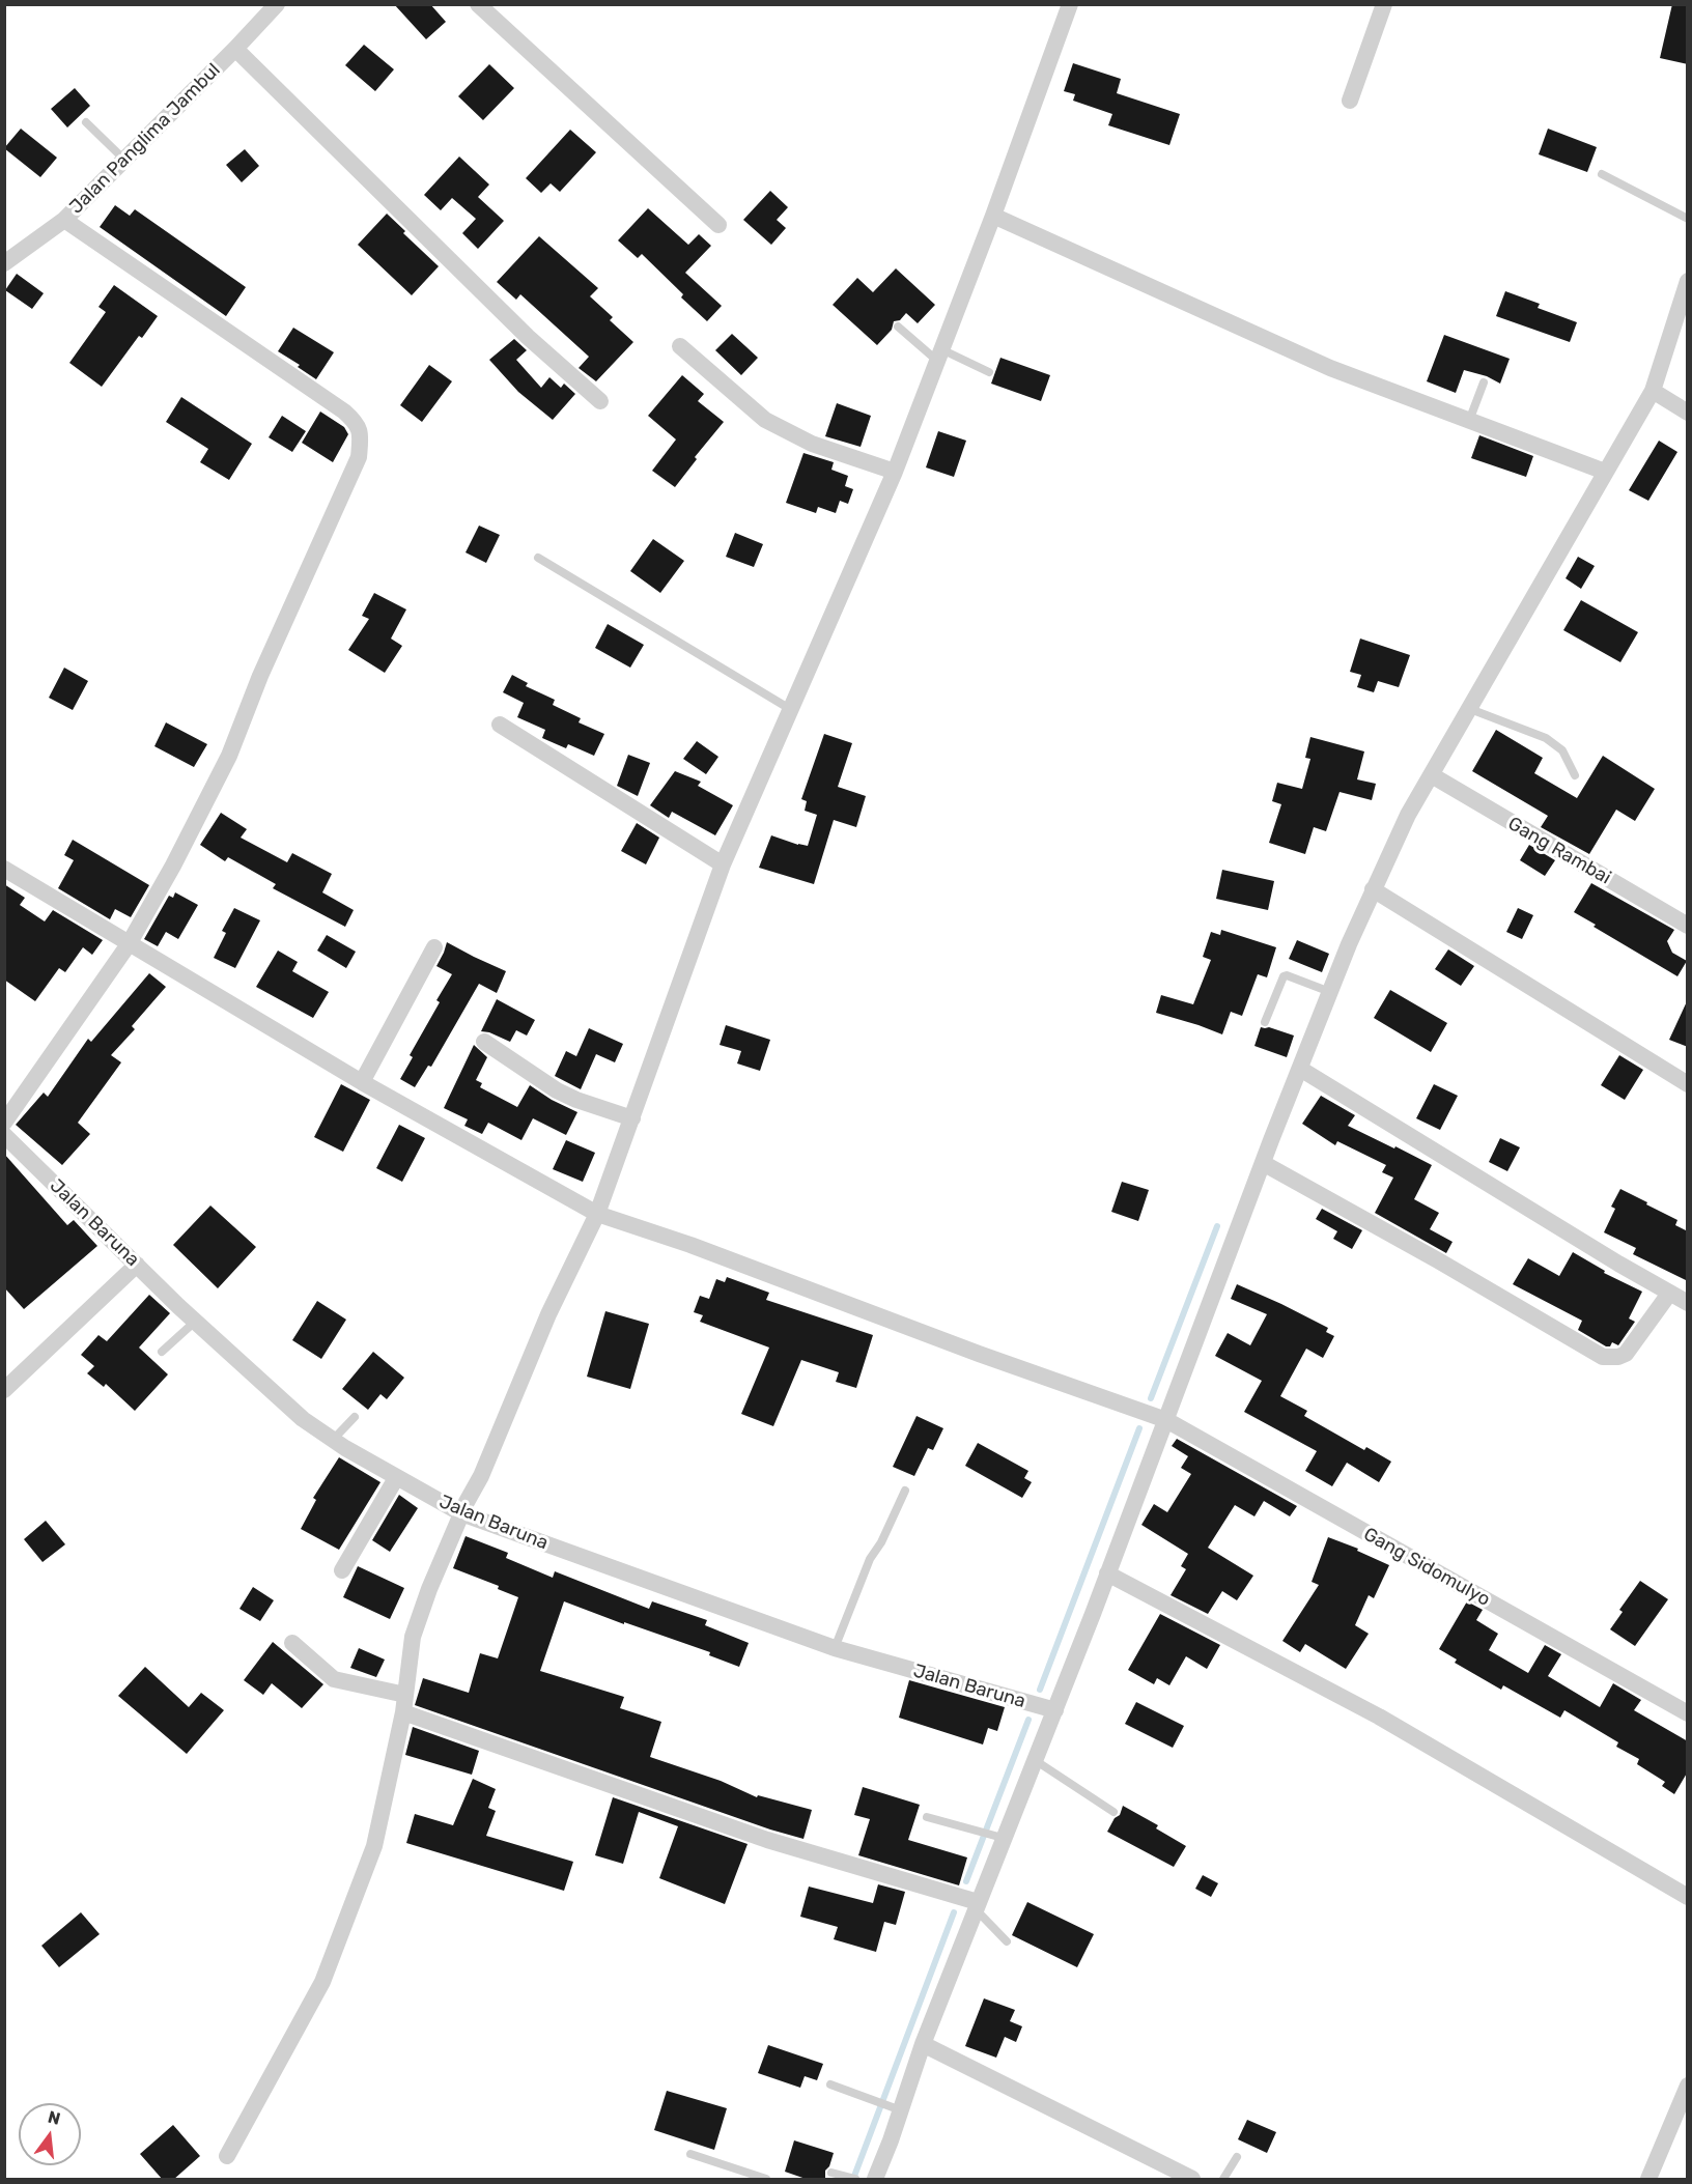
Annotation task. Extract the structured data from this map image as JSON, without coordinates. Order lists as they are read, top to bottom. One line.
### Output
{"streets":{"street":["Jalan Panglima Jambul","Gang Rambai","Jalan Baruna","Gang Sidomulyo"]},"north":"top"}
